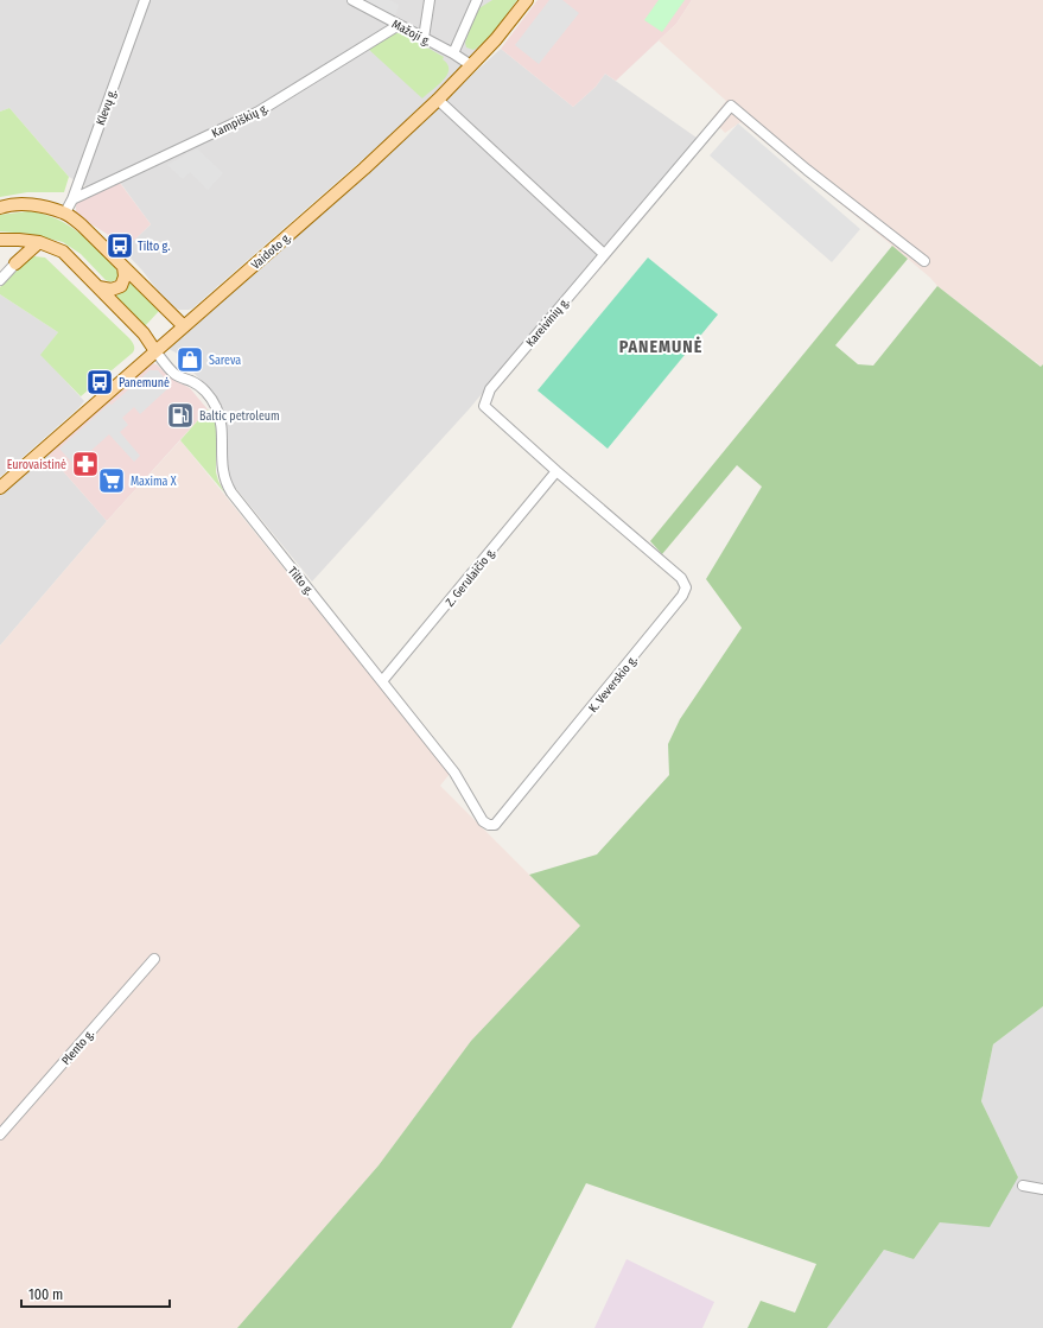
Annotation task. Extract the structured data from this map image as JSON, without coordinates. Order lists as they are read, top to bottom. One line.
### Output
{"streets":{"main road":["Vaidoto g.","Tilto g."],"street":["Mažoji g.","Klevų g.","Kampiškių g.","Kareivinių g.","Z. Gerulaičio g.","K. Veverskio g.","Plento g."]},"crossings":[["Mažoji g.","Kampiškių g."],["Mažoji g.","Vaidoto g."],["Klevų g.","Kampiškių g."],["Vaidoto g.","Tilto g."],["Kareivinių g.","Z. Gerulaičio g."],["Kareivinių g.","K. Veverskio g."],["Z. Gerulaičio g.","Tilto g."],["Tilto g.","K. Veverskio g."]],"districts":["PANEMUNĖ"],"places":{"bus stop":["Tilto g.","Panemunė"],"shop":["Sareva"],"fuel station":["Baltic petroleum"],"pharmacy":["Eurovaistinė"],"supermarket":["Maxima X"]},"scale_bar":"100 m"}
